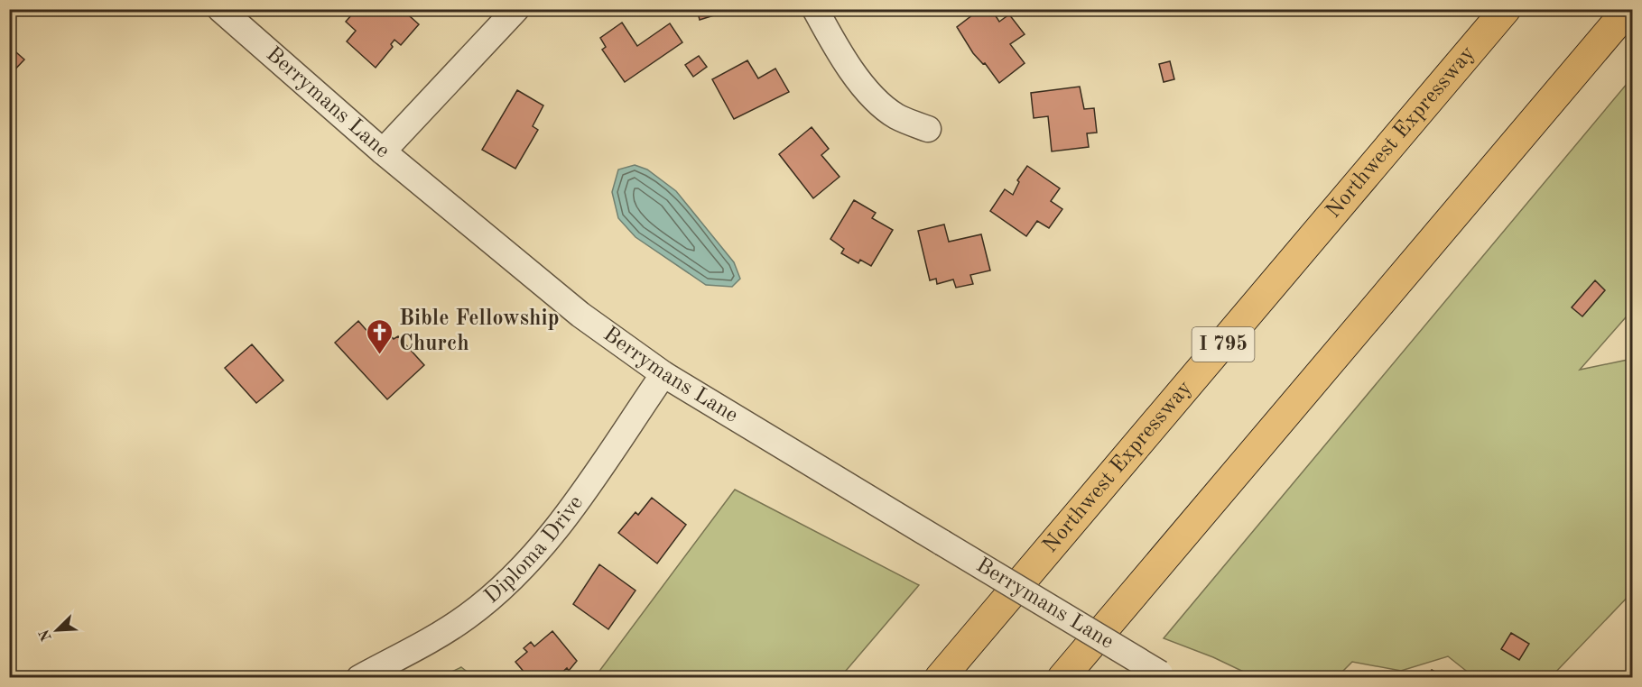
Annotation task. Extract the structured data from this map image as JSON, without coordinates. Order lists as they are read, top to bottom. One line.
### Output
{"streets":{"highway":["Northwest Expressway","I 795"],"street":["Berrymans Lane","Diploma Drive"]},"crossings":[["Berrymans Lane","Diploma Drive"]],"places":{"church":["Bible Fellowship Church"]},"north":"bottom left"}
